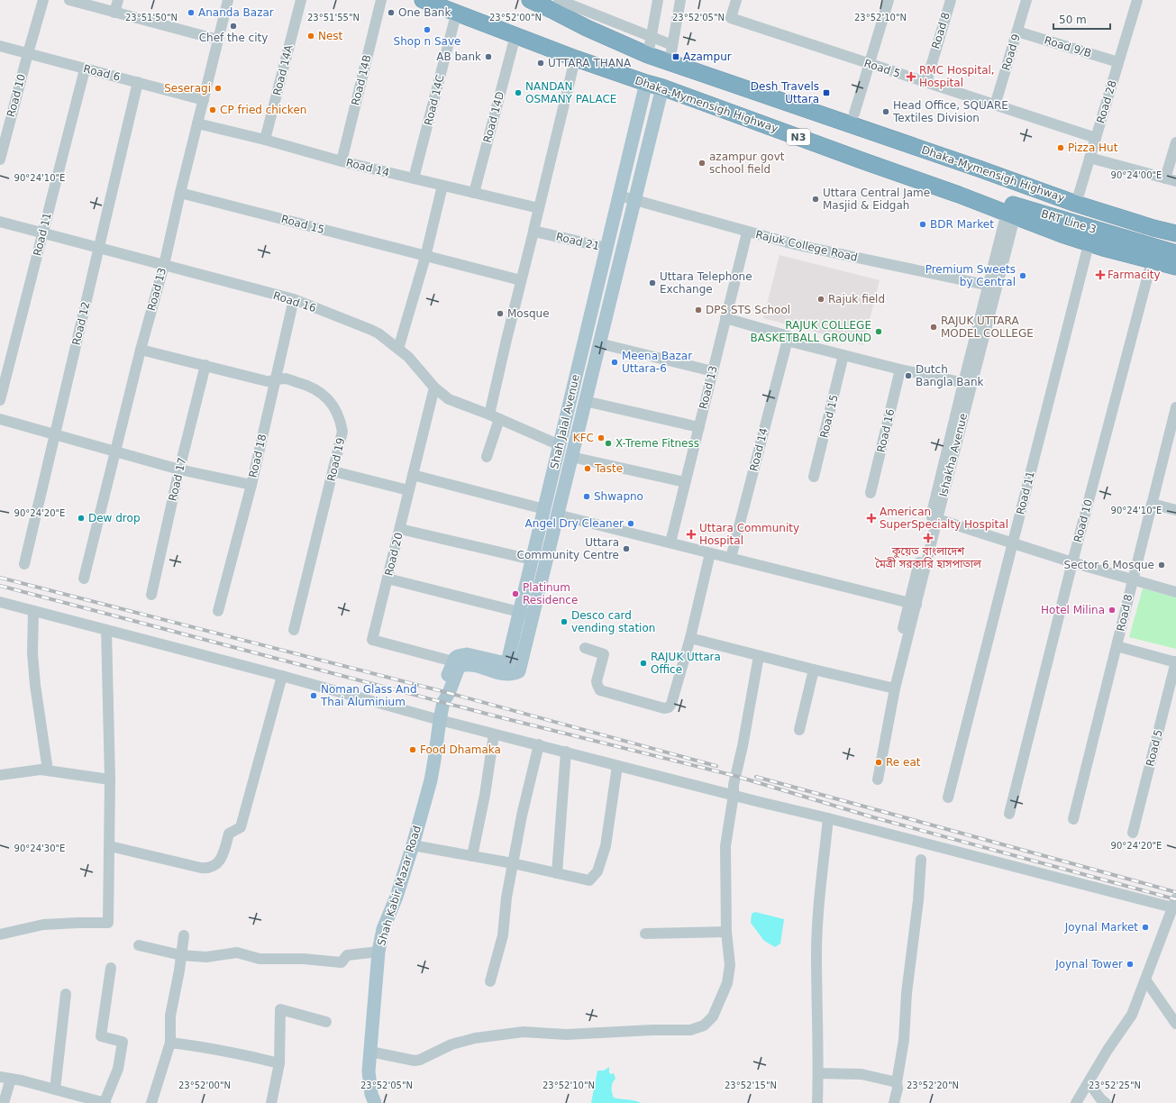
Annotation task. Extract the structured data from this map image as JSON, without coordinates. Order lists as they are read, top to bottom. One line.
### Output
{"streets":{"highway":["Dhaka-Mymensigh Highway","N3","BRT Line 3"],"main road":["Shah Jalal Avenue","Shah Kabir Mazar Road"],"street":["Road 8","Road 9/B","Road 9","Road 5","Road 14A","Road 6","Road 14B","Road 10","Road 14C","Road 28","Road 14D","Road 14","Road 15","Road 11","Road 21","Rajuk College Road","Road 13","Road 16","Road 12","Ishakha Avenue","Road 18","Road 19","Road 17","Road 20"]},"crossings":[["Road 8","Road 5"],["Road 9/B","Road 9"],["Road 9/B","Road 28"],["Road 9","Road 5"],["Road 5","Road 28"],["Road 14A","Road 14"],["Road 6","Road 10"],["Road 6","Road 11"],["Road 6","Road 13"],["Road 6","Road 12"],["Road 14B","Road 14"],["Road 14C","Road 14"],["Road 28","Dhaka-Mymensigh Highway"],["Dhaka-Mymensigh Highway","BRT Line 3"],["Dhaka-Mymensigh Highway","Shah Jalal Avenue"],["Dhaka-Mymensigh Highway","Ishakha Avenue"],["Road 14D","Road 14"],["Road 14","Road 21"],["Road 14","Road 13"],["Road 15","Road 21"],["Road 15","Road 13"],["Road 11","Road 16"],["Road 21","Road 16"],["Road 21","Shah Jalal Avenue"],["Rajuk College Road","Road 13"],["Rajuk College Road","Shah Jalal Avenue"],["Rajuk College Road","Ishakha Avenue"],["Road 13","Road 16"],["Road 13","Road 19"],["Road 16","Road 12"],["Road 16","Shah Jalal Avenue"],["Road 16","Road 18"],["Road 16","Road 20"],["Shah Jalal Avenue","Road 20"],["Shah Jalal Avenue","Shah Kabir Mazar Road"],["Road 18","Road 19"],["Road 19","Road 17"]],"places":{"other":["Ananda Bazar","One Bank","Chef the city","Shop n Save","Nest","AB bank","UTTARA THANA","Seseragi","NANDAN OSMANY PALACE","CP fried chicken","Head Office, SQUARE Textiles Division","Pizza Hut","azampur govt school field","Uttara Central Jame Masjid & Eidgah","BDR Market","Premium Sweets by Central","Uttara Telephone Exchange","Rajuk field","DPS STS School","Mosque","RAJUK UTTARA MODEL COLLEGE","RAJUK COLLEGE BASKETBALL GROUND","Meena Bazar Uttara-6","Dutch Bangla Bank","KFC","X-Treme Fitness","Taste","Shwapno","Dew drop","Angel Dry Cleaner","Uttara Community Centre","Sector 6 Mosque","Platinum Residence","Hotel Milina","Desco card vending station","RAJUK Uttara Office","Noman Glass And Thai Aluminium","Food Dhamaka","Re eat","Joynal Market","Joynal Tower"],"transit":["Azampur","Desh Travels Uttara"],"health":["RMC Hospital, Hospital","Farmacity","American SuperSpecialty Hospital","Uttara Community Hospital","কুয়েত বাংলাদেশ মৈত্রী সরকারি হাসপাতাল"]},"scale_bar":"50 m","coordinates":["23°51'50\"N","23°51'55\"N","23°52'00\"N","23°52'05\"N","23°52'10\"N","90°24'00\"E","90°24'10\"E","90°24'20\"E","90°24'30\"E","23°52'15\"N","23°52'20\"N","23°52'25\"N"]}
